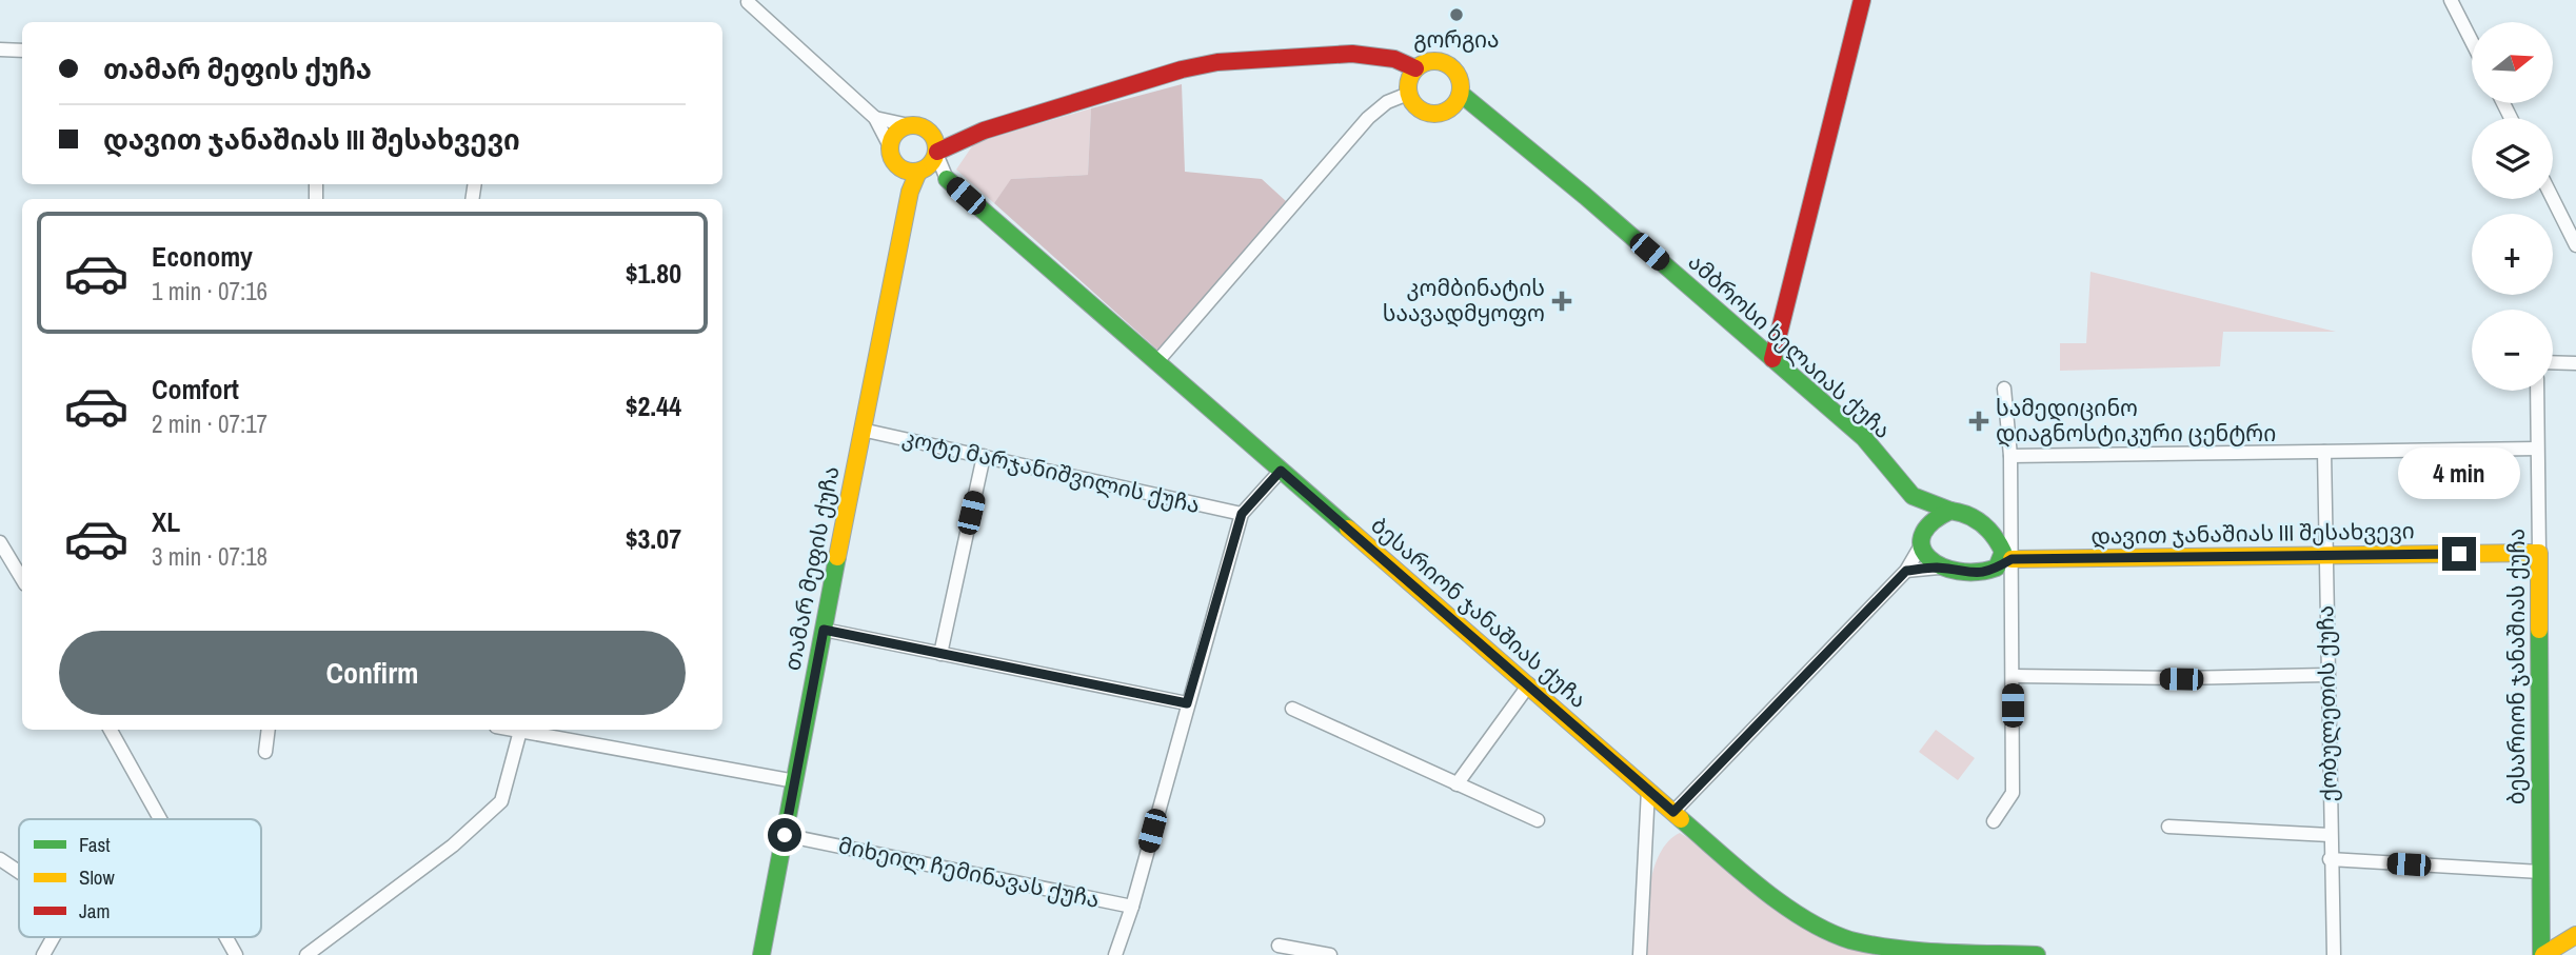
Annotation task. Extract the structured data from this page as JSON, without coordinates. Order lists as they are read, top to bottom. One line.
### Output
{"streets":{"street":["ამბროსი ხელაიას ქუჩა","კოტე მარჯანიშვილის ქუჩა","დავით ჯანაშიას III შესახვევი","თამარ მეფის ქუჩა","ბესარიონ ჯანაშიას ქუჩა","ქობულეთის ქუჩა","მიხეილ ჩემინავას ქუჩა"]},"crossings":[["კოტე მარჯანიშვილის ქუჩა","თამარ მეფის ქუჩა"],["დავით ჯანაშიას III შესახვევი","ბესარიონ ჯანაშიას ქუჩა"],["დავით ჯანაშიას III შესახვევი","ქობულეთის ქუჩა"],["თამარ მეფის ქუჩა","მიხეილ ჩემინავას ქუჩა"]],"places":{"other":["გორგია"],"health":["კომბინატის საავადმყოფო","სამედიცინო დიაგნოსტიკური ცენტრი"]},"legend":["Fast","Slow","Jam"],"north":"right","page":{"map_buttons":["+","−"],"banner":["თამარ მეფის ქუჩა","დავით ჯანაშიას III შესახვევი"],"list":[{"name":"Economy","note":"1 min · 07:16","value":"$1.80"},{"name":"Comfort","note":"2 min · 07:17","value":"$2.44"},{"name":"XL","note":"3 min · 07:18","value":"$3.07"}],"bubble":"4 min","buttons":"Confirm"}}
